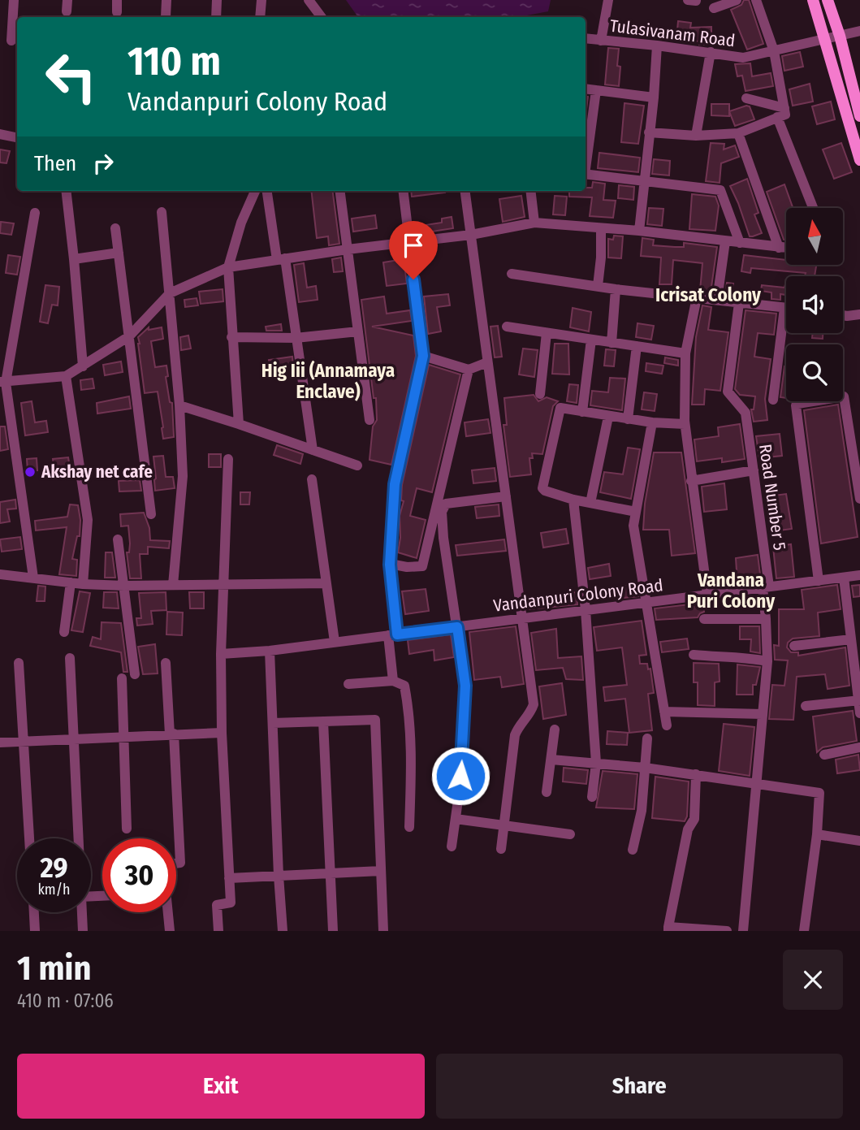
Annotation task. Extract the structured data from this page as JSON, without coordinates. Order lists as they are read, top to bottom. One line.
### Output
{"streets":{"street":["Tulasivanam Road","Road Number 5","Vandanpuri Colony Road"]},"crossings":[["Road Number 5","Vandanpuri Colony Road"]],"districts":["Icrisat Colony","Hig Iii (Annamaya Enclave)","Vandana Puri Colony"],"places":["Akshay net cafe"],"north":"top","page":{"turn":["110 m","Vandanpuri Colony Road"],"then":"Then","speed":"29 km/h","limit":"30","heading":["1 min","410 m · 07:06"],"buttons":["Exit","Share"]}}
